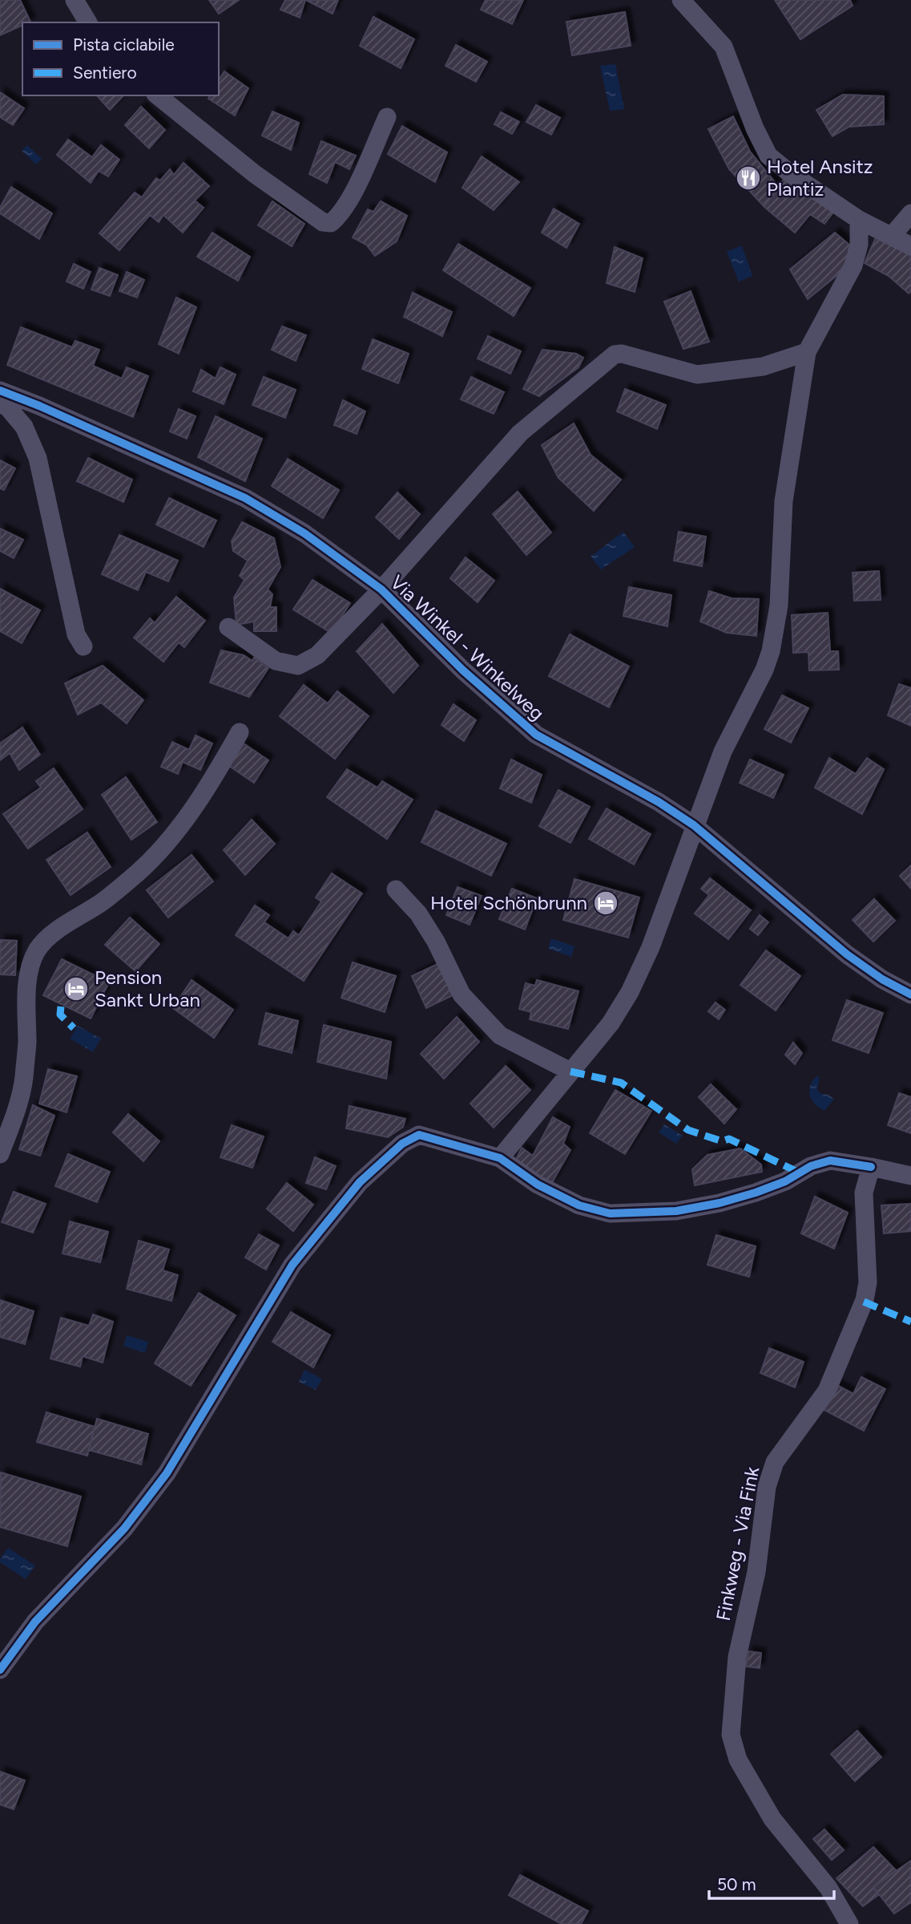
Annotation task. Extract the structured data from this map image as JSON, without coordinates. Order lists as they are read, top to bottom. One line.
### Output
{"streets":{"street":["Via Winkel - Winkelweg","Finkweg - Via Fink"]},"places":{"restaurant":["Hotel Ansitz Plantiz"],"hotel":["Hotel Schönbrunn","Pension Sankt Urban"]},"legend":["Pista ciclabile","Sentiero"],"scale_bar":"50 m"}
